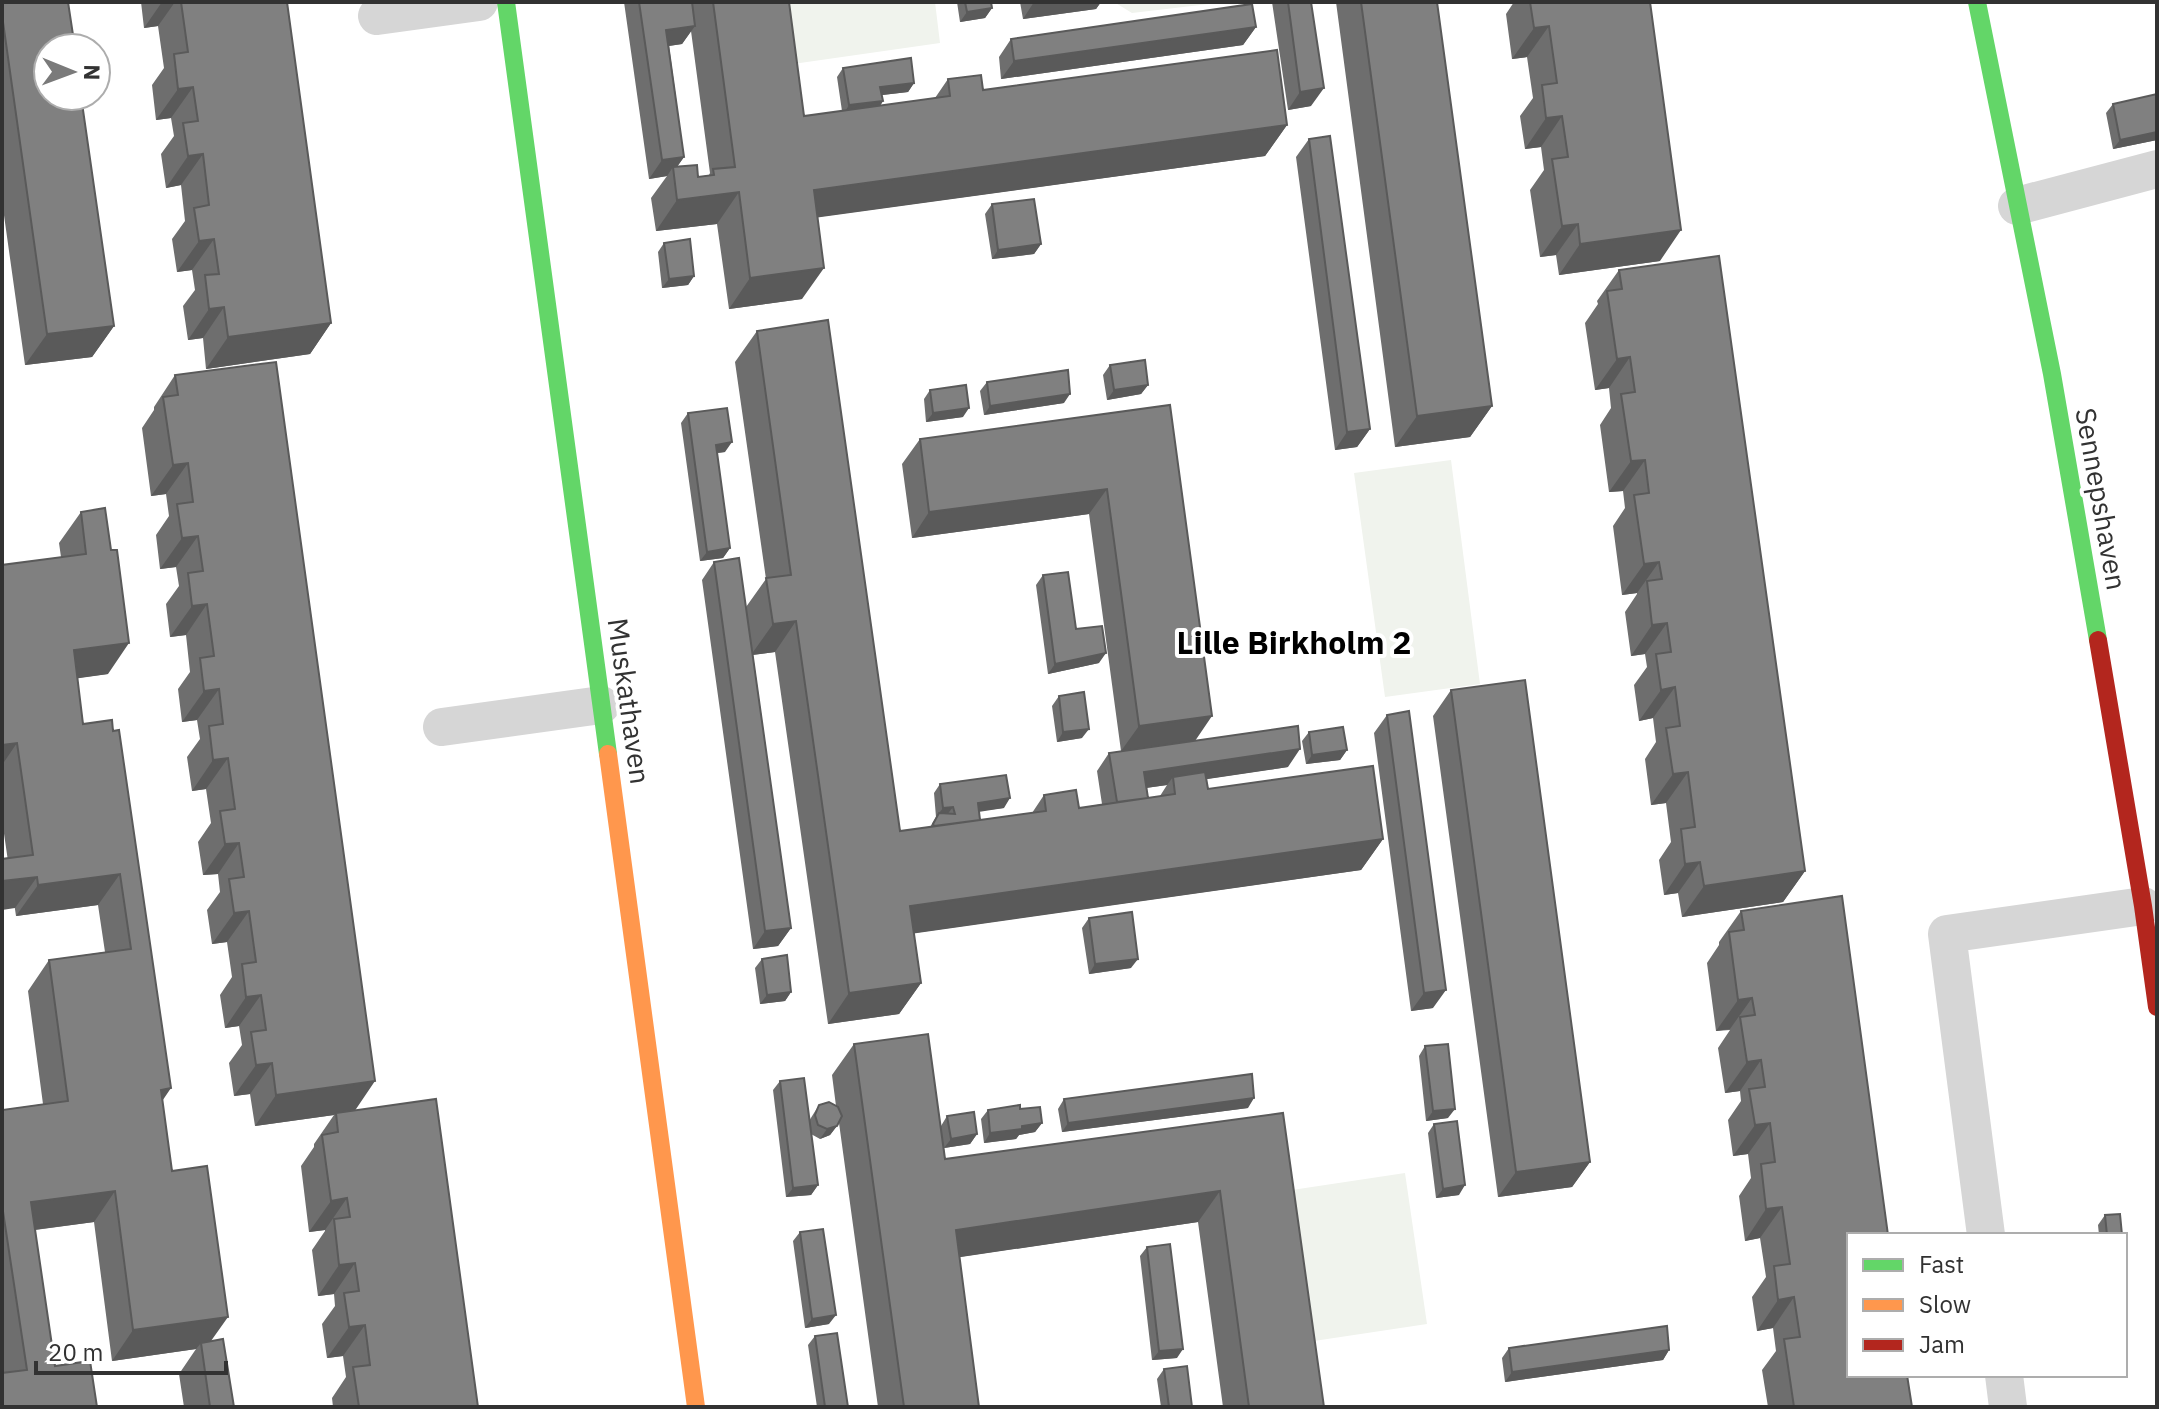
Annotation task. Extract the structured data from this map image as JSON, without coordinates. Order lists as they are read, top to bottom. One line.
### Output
{"streets":{"street":["Sennepshaven","Muskathaven"]},"districts":["Lille Birkholm 2"],"legend":["Fast","Slow","Jam"],"scale_bar":"20 m","north":"right"}
